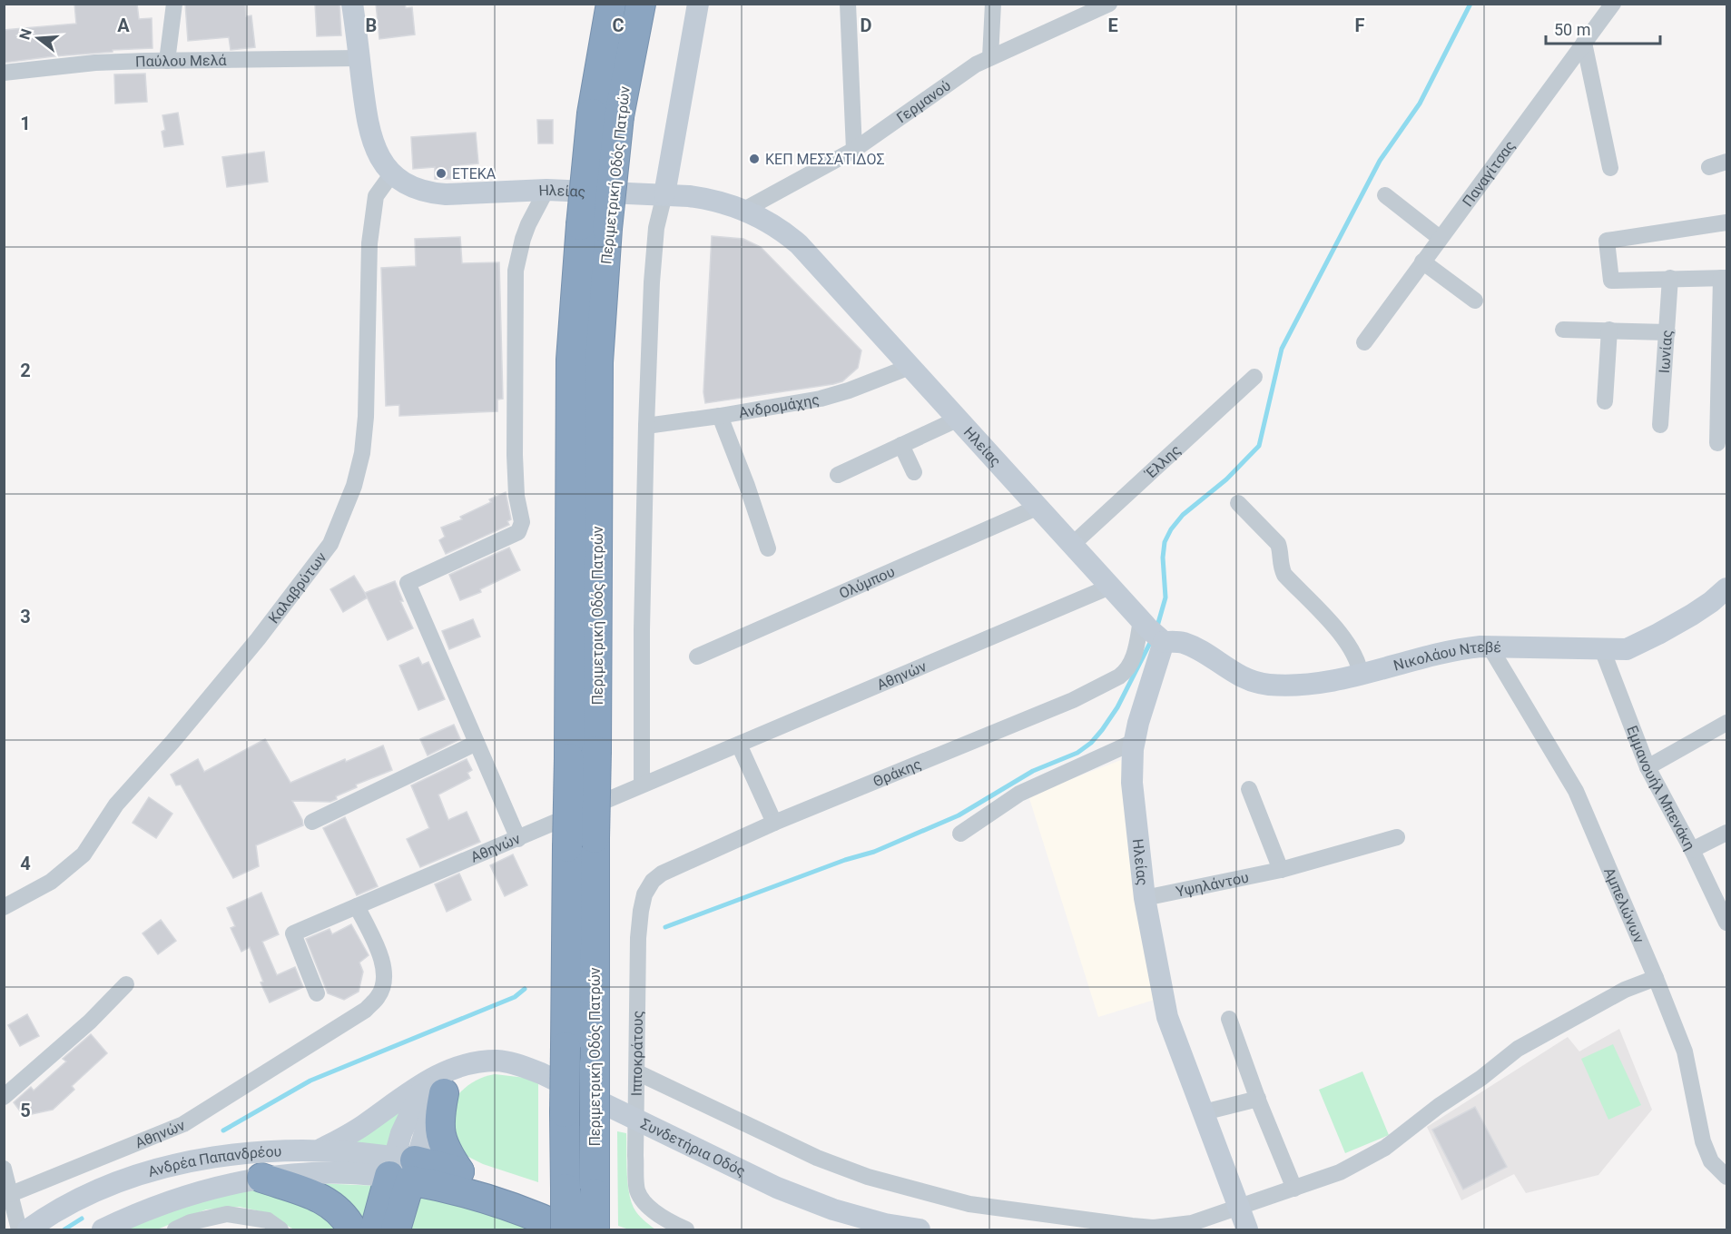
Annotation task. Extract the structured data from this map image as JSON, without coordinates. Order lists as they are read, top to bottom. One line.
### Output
{"streets":{"highway":["Περιμετρική Οδός Πατρών"],"main road":["Ηλείας","Νικολάου Ντεβέ","Συνδετήρια Οδός","Ανδρέα Παπανδρέου"],"street":["Παύλου Μελά","Γερμανού","Παναγίτσας","Ιωνίας","Ανδρομάχης","Έλλης","Ολύμπου","Καλαβρύτων","Αθηνών","Θράκης","Εμμανουήλ Μπενάκη","Υψηλάντου","Αμπελώνων","Ιπποκράτους"]},"crossings":[["Παύλου Μελά","Ηλείας"],["Γερμανού","Ηλείας"],["Ηλείας","Ανδρομάχης"],["Ηλείας","Έλλης"],["Ηλείας","Ολύμπου"],["Ηλείας","Καλαβρύτων"],["Ηλείας","Νικολάου Ντεβέ"],["Ηλείας","Αθηνών"],["Ηλείας","Θράκης"],["Ηλείας","Υψηλάντου"],["Νικολάου Ντεβέ","Θράκης"],["Νικολάου Ντεβέ","Εμμανουήλ Μπενάκη"],["Νικολάου Ντεβέ","Αμπελώνων"],["Θράκης","Ιπποκράτους"],["Ιπποκράτους","Συνδετήρια Οδός"],["Συνδετήρια Οδός","Ανδρέα Παπανδρέου"]],"places":["ΚΕΠ ΜΕΣΣΑΤΙΔΟΣ","ΕΤΕΚΑ"],"scale_bar":"50 m","north":"left","grid":{"columns":["A","B","C","D","E","F"],"rows":["1","2","3","4","5"]}}
